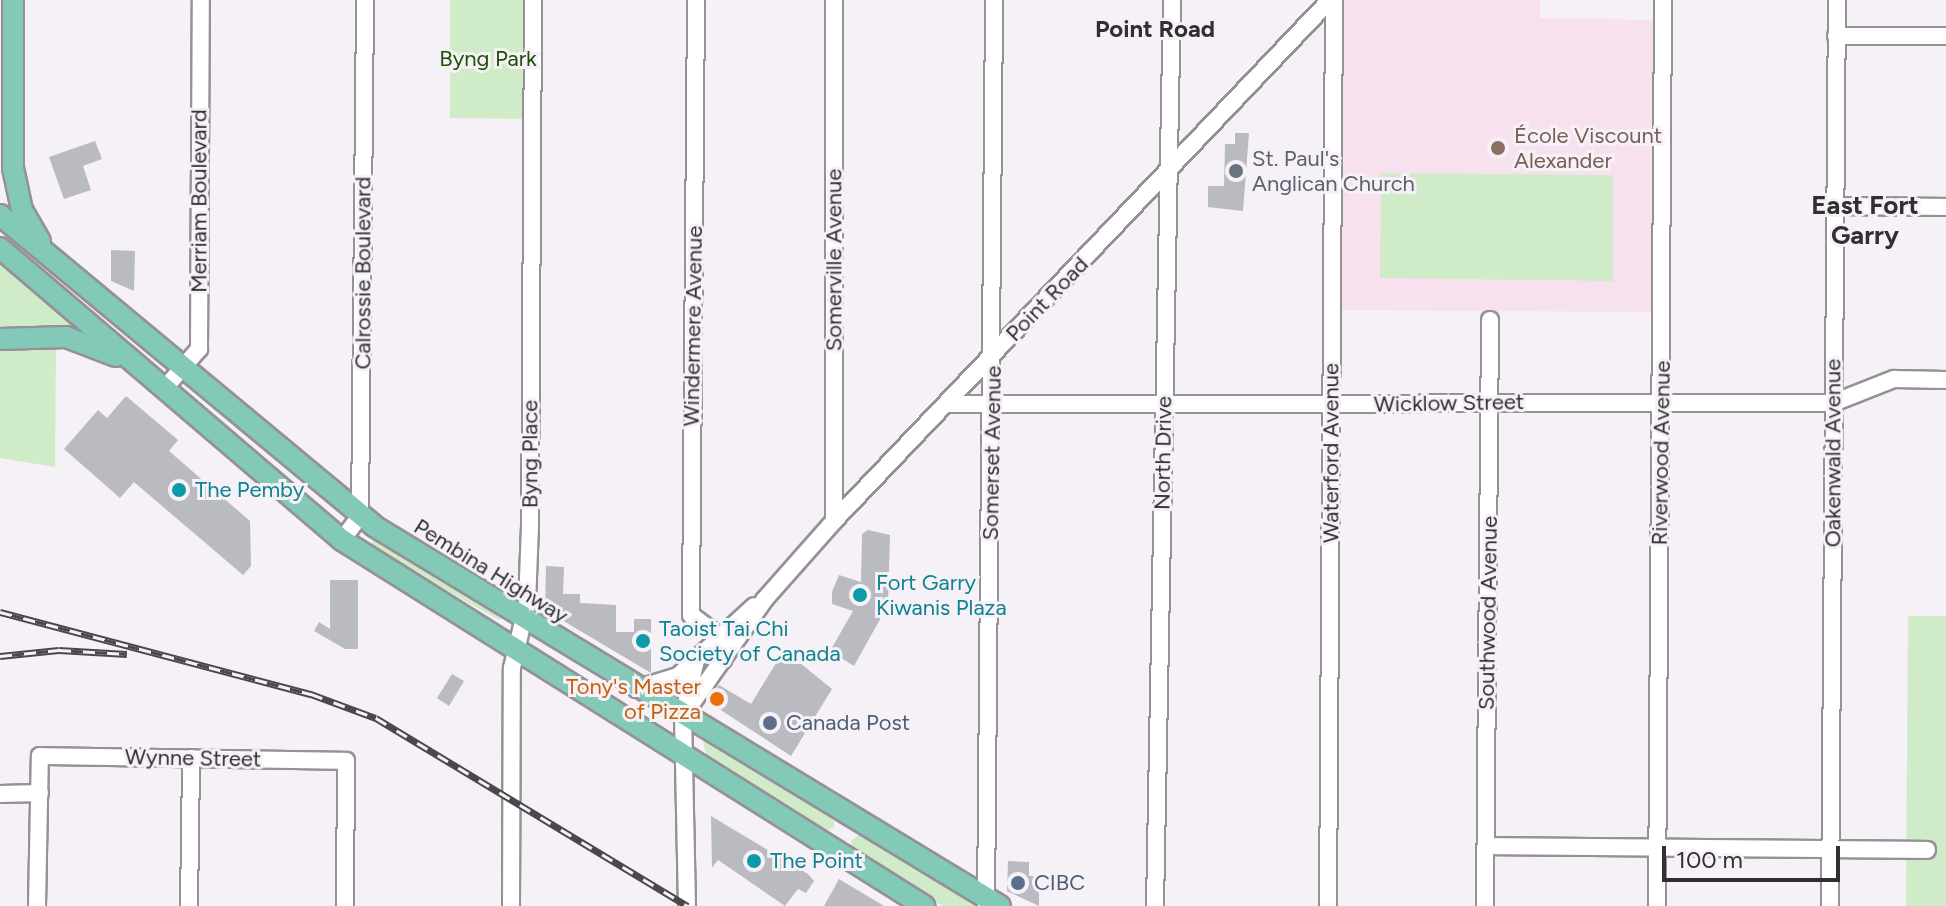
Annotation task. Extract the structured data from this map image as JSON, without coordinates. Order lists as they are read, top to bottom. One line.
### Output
{"streets":{"main road":["Pembina Highway"],"street":["Merriam Boulevard","Somerville Avenue","Calrossie Boulevard","Point Road","Windermere Avenue","Wicklow Street","Somerset Avenue","North Drive","Waterford Avenue","Riverwood Avenue","Oakenwald Avenue","Byng Place","Southwood Avenue","Wynne Street"]},"crossings":[["Merriam Boulevard","Pembina Highway"],["Somerville Avenue","Point Road"],["Calrossie Boulevard","Pembina Highway"],["Point Road","Windermere Avenue"],["Point Road","Wicklow Street"],["Point Road","Somerset Avenue"],["Point Road","North Drive"],["Point Road","Waterford Avenue"],["Point Road","Pembina Highway"],["Wicklow Street","Somerset Avenue"],["Wicklow Street","North Drive"],["Wicklow Street","Waterford Avenue"],["Wicklow Street","Riverwood Avenue"],["Wicklow Street","Oakenwald Avenue"],["Wicklow Street","Southwood Avenue"],["Somerset Avenue","Pembina Highway"],["Byng Place","Pembina Highway"]],"districts":["Point Road","East Fort Garry"],"parks":["Byng Park"],"places":["École Viscount Alexander","St. Paul's Anglican Church","The Pemby","Fort Garry Kiwanis Plaza","Taoist Tai Chi Society of Canada","Tony's Master of Pizza","Canada Post","The Point","CIBC"],"scale_bar":"100 m"}
